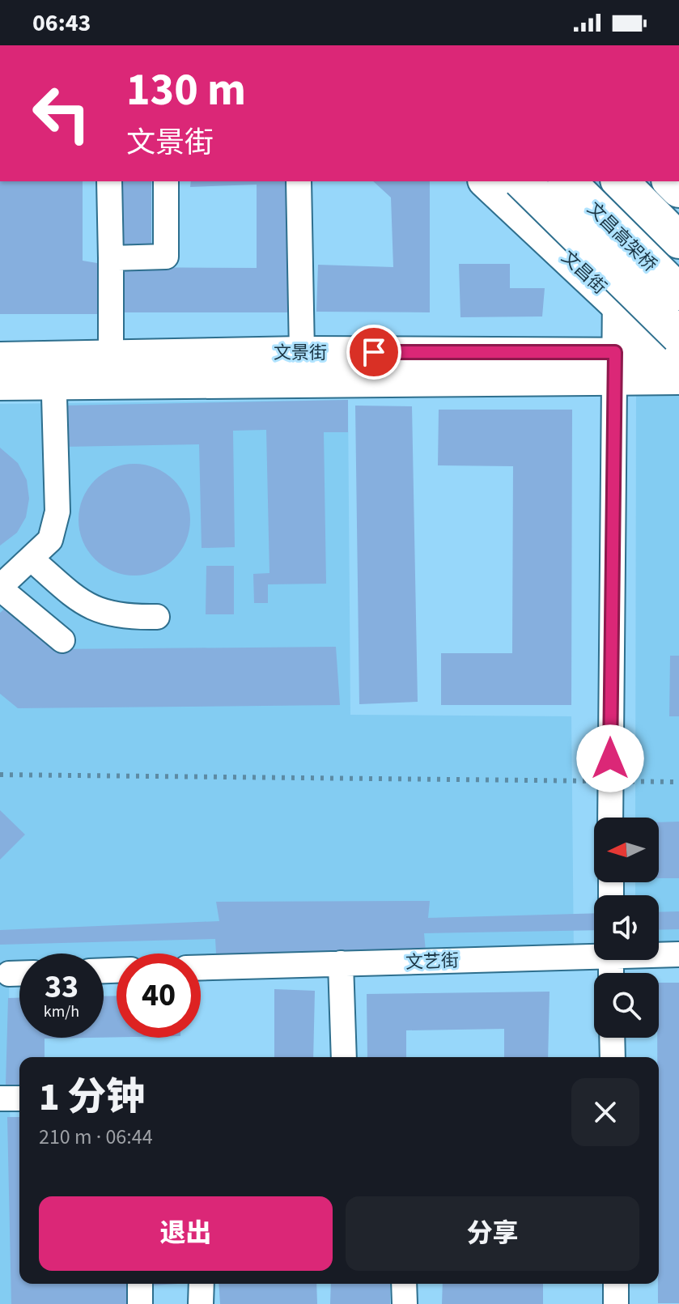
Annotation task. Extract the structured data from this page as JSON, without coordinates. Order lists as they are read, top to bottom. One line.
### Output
{"streets":{"highway":["文昌高架桥","文昌街"],"main road":["文景街"],"street":["文艺街"]},"crossings":[["文昌街","文景街"]],"north":"left","page":{"status":"06:43","turn":["130 m","文景街"],"speed":"33 km/h","limit":"40","heading":["1 分钟","210 m · 06:44"],"buttons":["退出","分享"]}}
